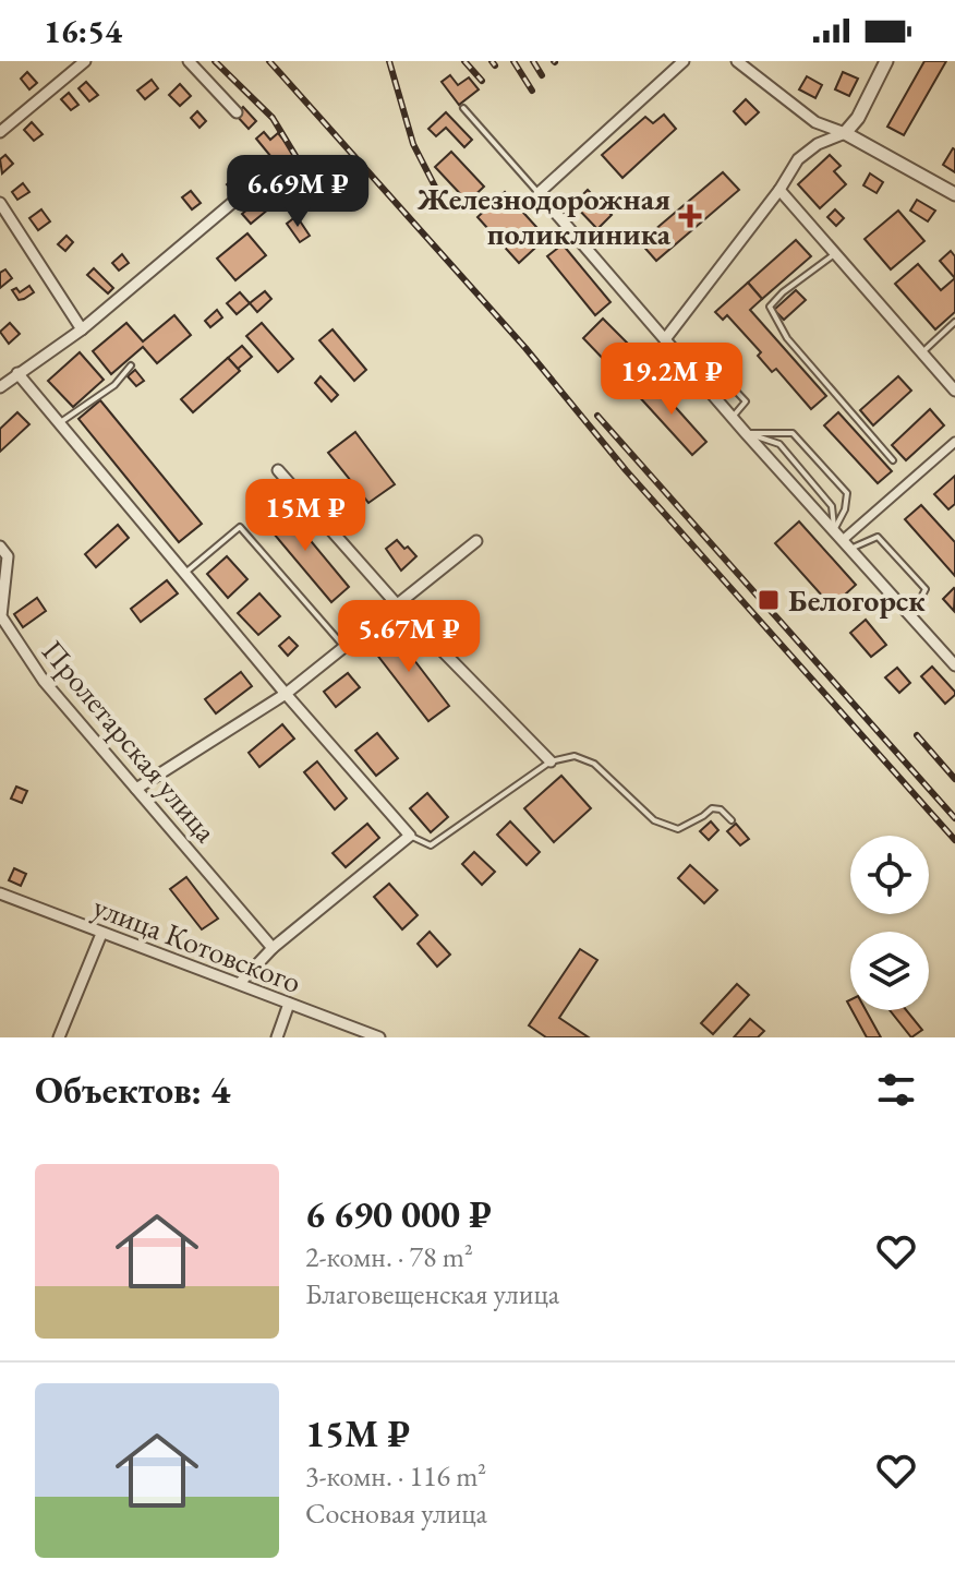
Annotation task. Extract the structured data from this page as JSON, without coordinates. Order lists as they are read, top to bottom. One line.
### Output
{"streets":{"street":["Пролетарская улица","улица Котовского"]},"places":{"health":["Железнодорожная поликлиника"],"transit":["Белогорск"]},"page":{"status":"16:54","price":["6.69M ₽","19.2M ₽","15M ₽","5.67M ₽"],"heading":"Объектов: 4","list":[{"name":"6 690 000 ₽","note":"2-комн. · 78 m² · Благовещенская улица"},{"name":"15M ₽","note":"3-комн. · 116 m² · Сосновая улица"}]}}
